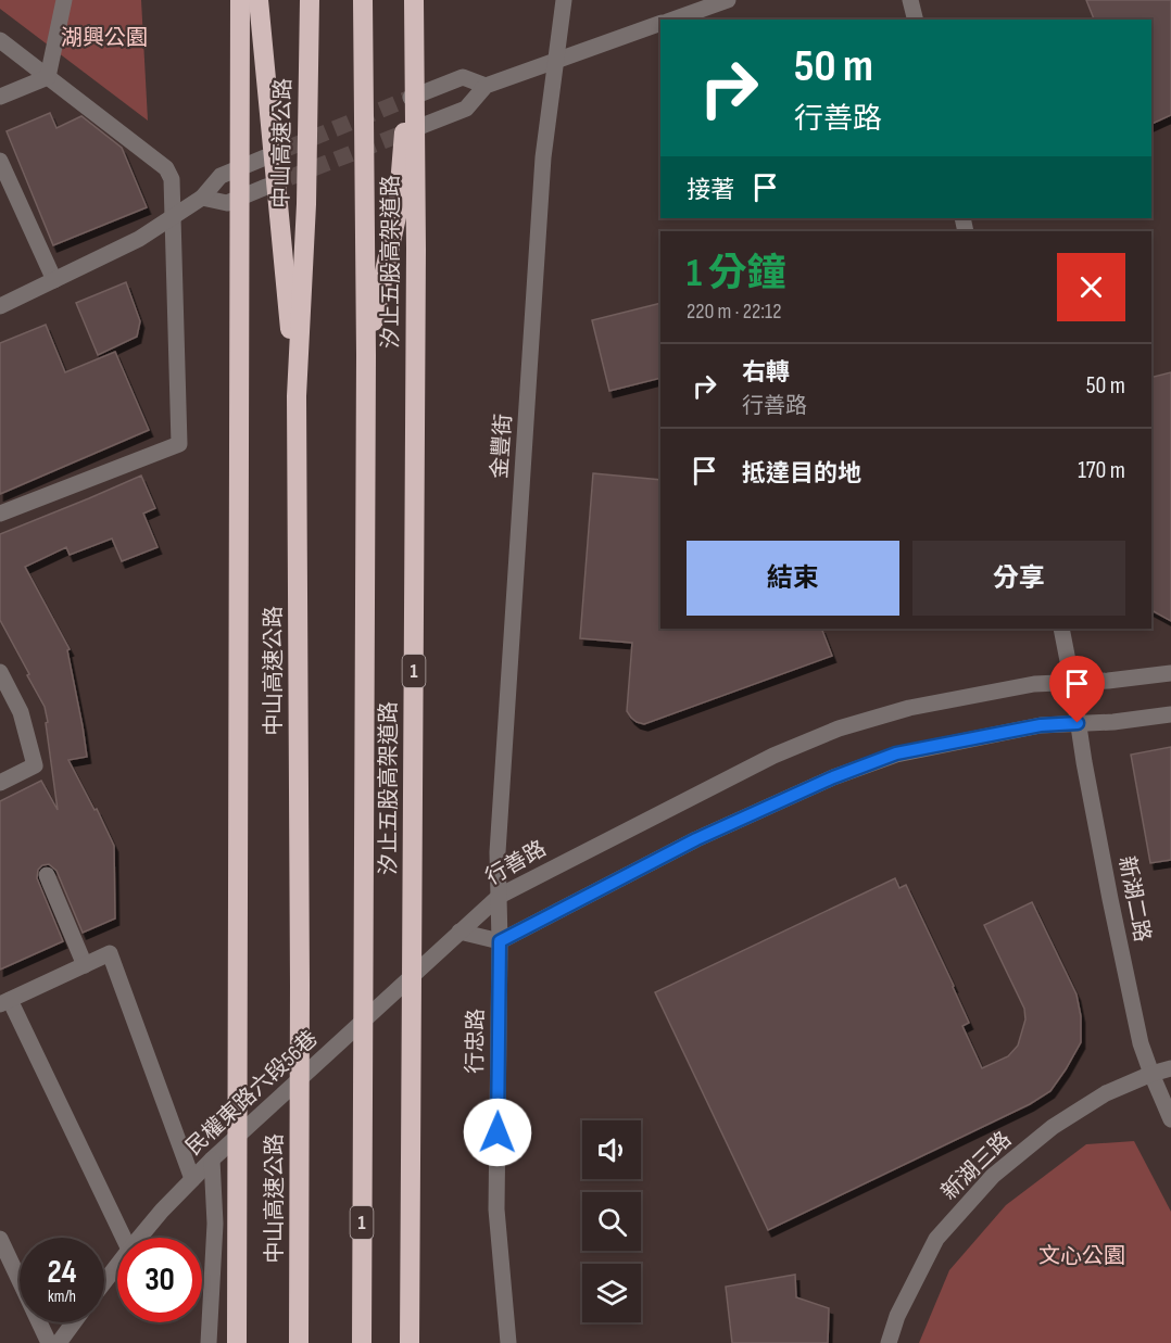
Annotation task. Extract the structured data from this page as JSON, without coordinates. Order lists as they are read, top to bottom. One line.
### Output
{"streets":{"highway":["中山高速公路","汐止五股高架道路","1"],"street":["金豐街","行善路","新湖二路","行忠路","民權東路六段56巷","新湖三路"]},"crossings":[["金豐街","行善路"],["金豐街","行忠路"],["行善路","新湖二路"],["行善路","行忠路"],["行善路","民權東路六段56巷"],["新湖二路","新湖三路"]],"parks":["湖興公園","文心公園"],"page":{"turn":["50 m","行善路"],"then":"接著","heading":["1 分鐘","220 m · 22:12"],"list":[{"name":"右轉","note":"行善路","value":"50 m"},{"name":"抵達目的地","value":"170 m"}],"buttons":["結束","分享"],"speed":"24 km/h","limit":"30"}}
